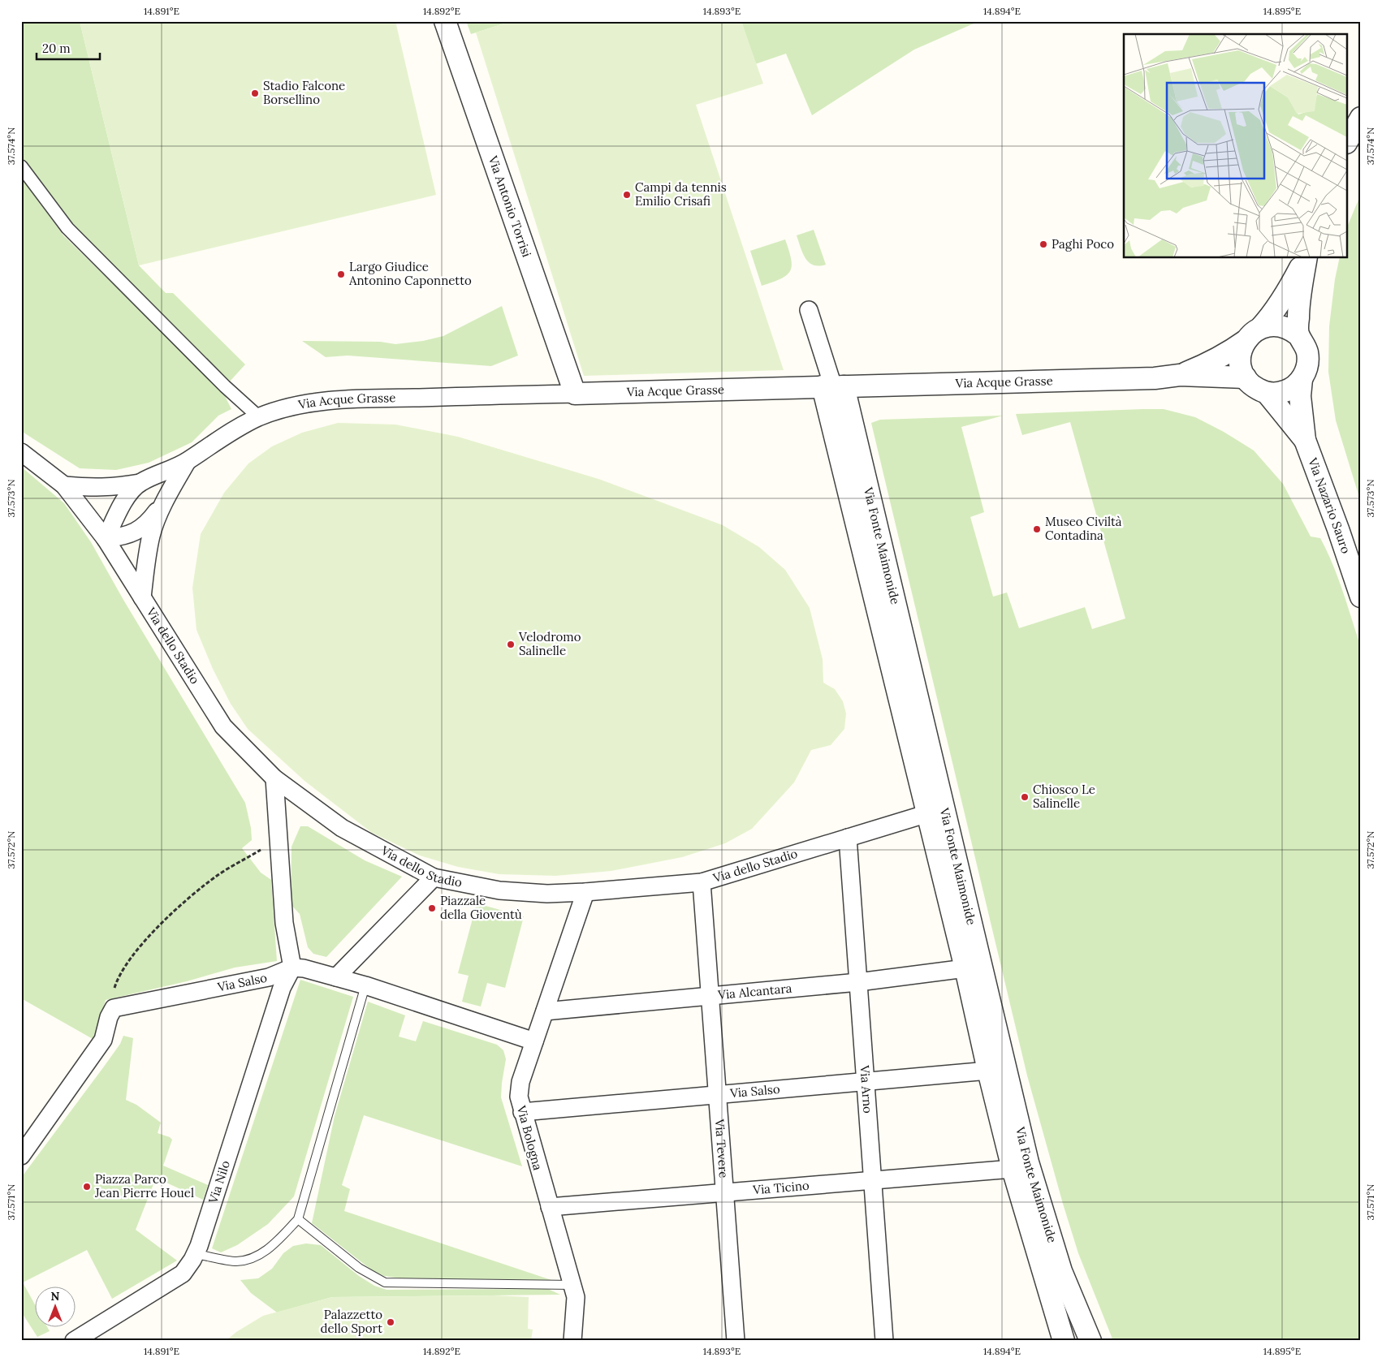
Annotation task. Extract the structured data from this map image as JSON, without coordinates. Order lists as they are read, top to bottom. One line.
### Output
{"streets":{"street":["Via Antonio Torrisi","Via Acque Grasse","Via Nazario Sauro","Via Fonte Maimonide","Via dello Stadio","Via Salso","Via Alcantara","Via Arno","Via Bologna","Via Tevere","Via Nilo","Via Ticino"]},"crossings":[["Via Antonio Torrisi","Via Acque Grasse"],["Via Acque Grasse","Via Fonte Maimonide"],["Via Fonte Maimonide","Via dello Stadio"],["Via Fonte Maimonide","Via Salso"],["Via Fonte Maimonide","Via Alcantara"],["Via Fonte Maimonide","Via Ticino"],["Via dello Stadio","Via Arno"],["Via dello Stadio","Via Bologna"],["Via dello Stadio","Via Tevere"],["Via Salso","Via Arno"],["Via Salso","Via Bologna"],["Via Salso","Via Tevere"],["Via Salso","Via Nilo"],["Via Alcantara","Via Arno"],["Via Alcantara","Via Bologna"],["Via Alcantara","Via Tevere"],["Via Arno","Via Ticino"],["Via Bologna","Via Ticino"],["Via Tevere","Via Ticino"]],"places":["Stadio Falcone Borsellino","Campi da tennis Emilio Crisafi","Paghi Poco","Largo Giudice Antonino Caponnetto","Museo Civiltà Contadina","Velodromo Salinelle","Chiosco Le Salinelle","Piazzale della Gioventù","Piazza Parco Jean Pierre Houel","Palazzetto dello Sport"],"scale_bar":"20 m","north":"top","coordinates":["14.891°E","14.892°E","14.893°E","14.894°E","14.895°E","37.574°N","37.573°N","37.572°N","37.571°N"]}
